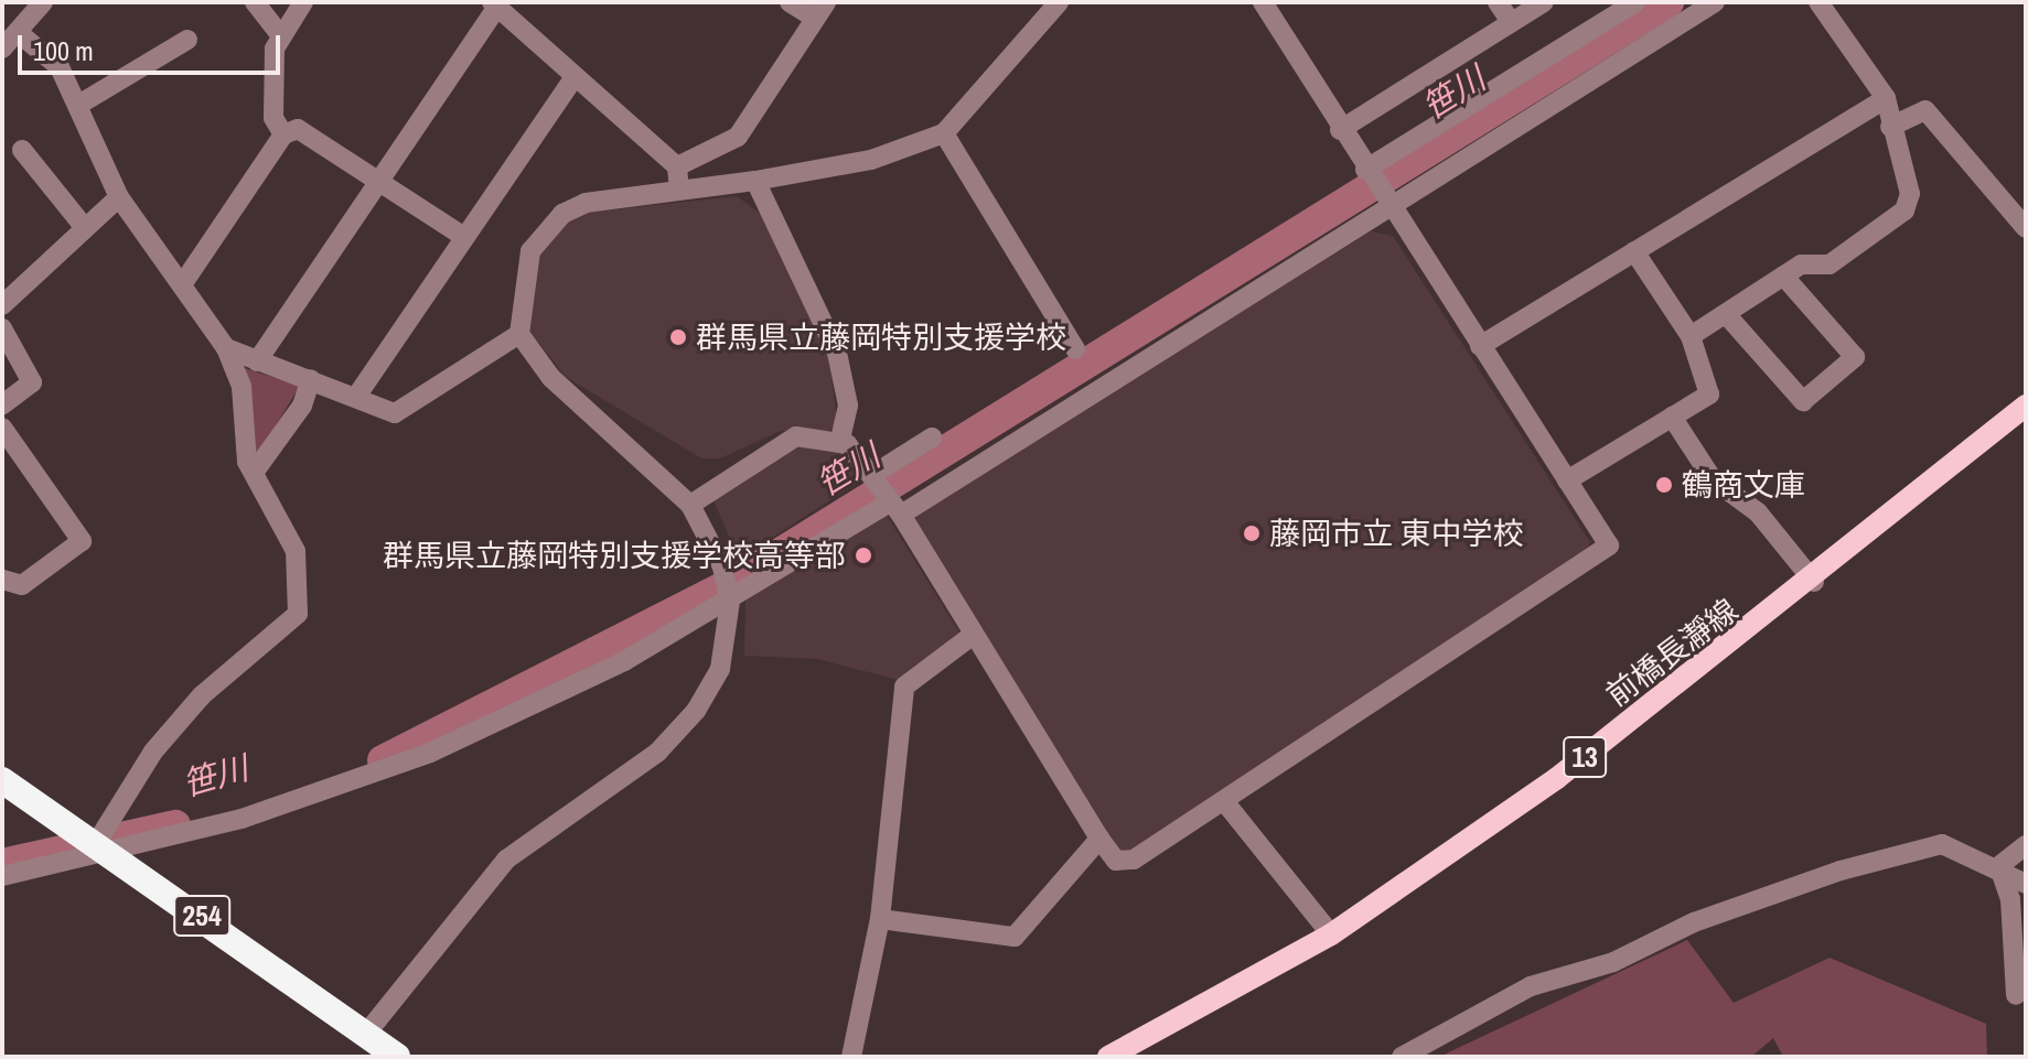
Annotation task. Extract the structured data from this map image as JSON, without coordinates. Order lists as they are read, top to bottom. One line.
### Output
{"streets":{"highway":["254"],"main road":["前橋長瀞線","13"]},"water":["笹川"],"places":["群馬県立藤岡特別支援学校","鶴商文庫","藤岡市立 東中学校","群馬県立藤岡特別支援学校高等部"],"scale_bar":"100 m"}
